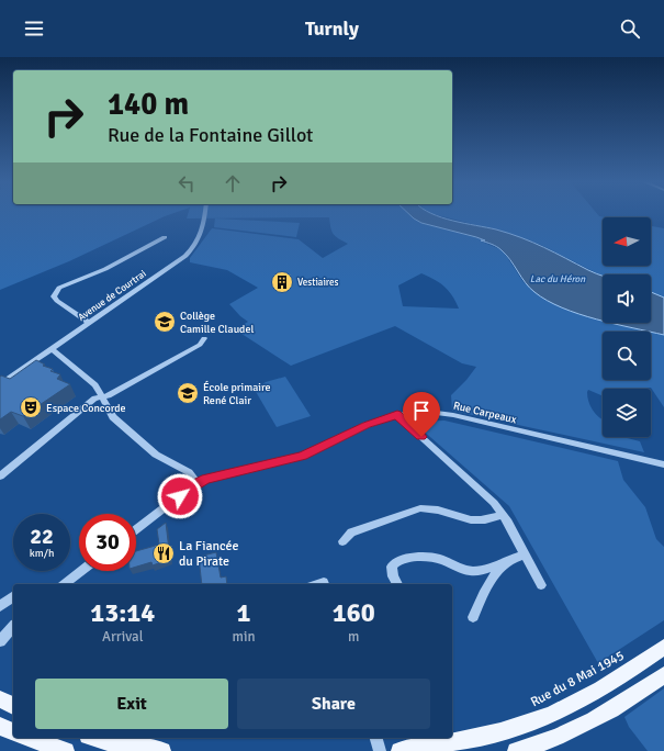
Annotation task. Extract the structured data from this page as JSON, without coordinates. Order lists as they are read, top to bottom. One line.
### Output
{"streets":{"main road":["Rue du 8 Mai 1945"],"street":["Avenue de Courtrai","Rue Carpeaux"]},"water":["Lac du Héron"],"places":{"building":["Vestiaires"],"school or university":["Collège Camille Claudel","École primaire René Clair"],"theatre":["Espace Concorde"],"restaurant":["La Fiancée du Pirate"]},"north":"left","page":{"header":"Turnly","turn":["140 m","Rue de la Fontaine Gillot"],"speed":"22 km/h","limit":"30","eta":["13:14","Arrival","1","min","160","m"],"buttons":["Exit","Share"]}}
